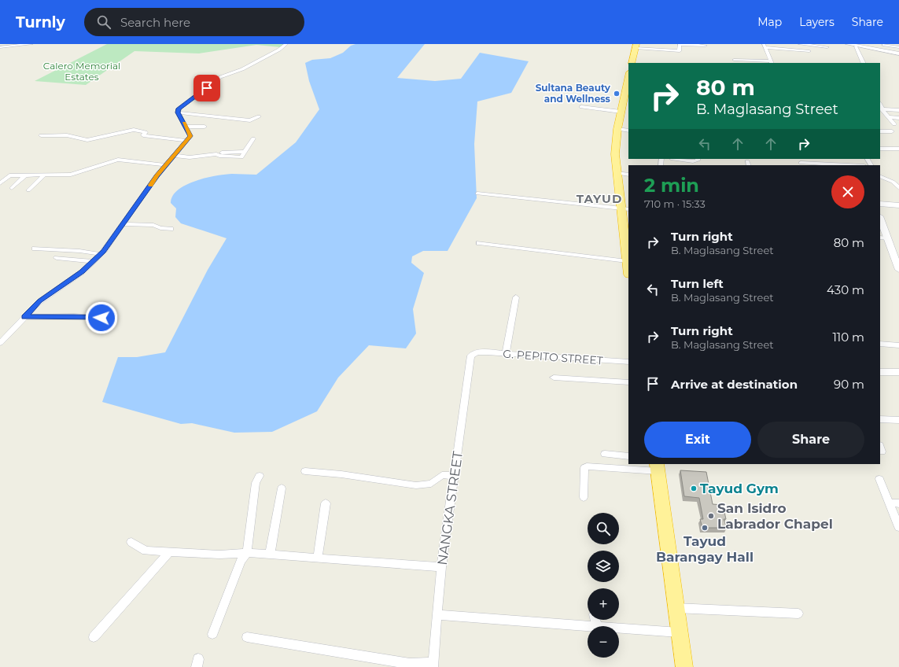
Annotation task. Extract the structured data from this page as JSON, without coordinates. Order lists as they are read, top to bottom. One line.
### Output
{"streets":{"street":["G. PEPITO STREET","NANGKA STREET"]},"crossings":[["G. PEPITO STREET","NANGKA STREET"]],"districts":["TAYUD"],"parks":["Calero Memorial Estates"],"places":["Sultana Beauty and Wellness","Tayud Gym","San Isidro Labrador Chapel","Tayud Barangay Hall"],"page":{"header":"Turnly","search":"Search here","nav":["Map","Layers","Share"],"turn":["80 m","B. Maglasang Street"],"heading":["2 min","710 m · 15:33"],"list":[{"name":"Turn right","note":"B. Maglasang Street","value":"80 m"},{"name":"Turn left","note":"B. Maglasang Street","value":"430 m"},{"name":"Turn right","note":"B. Maglasang Street","value":"110 m"},{"name":"Arrive at destination","value":"90 m"}],"buttons":["Exit","Share"],"map_buttons":["+","−"]}}
